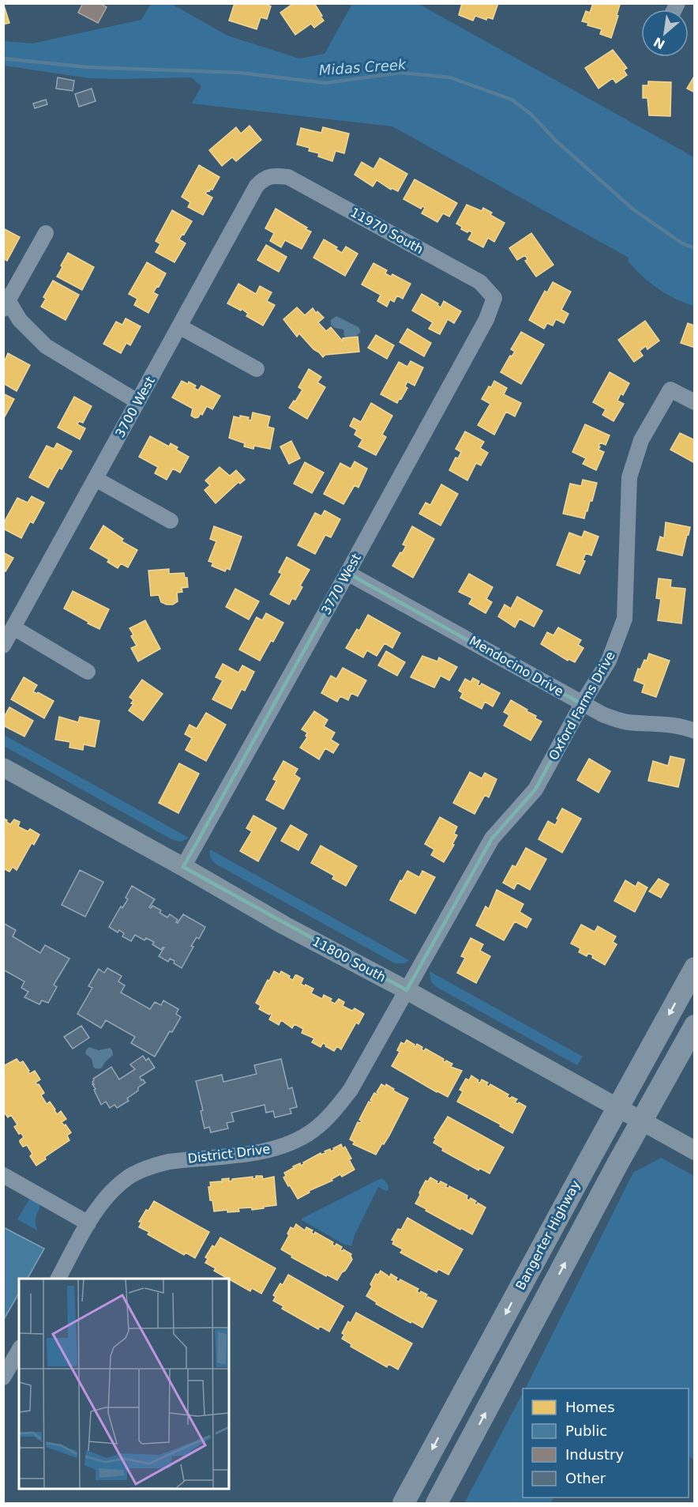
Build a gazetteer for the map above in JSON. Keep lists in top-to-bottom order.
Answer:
{
  "streets": {
    "highway": ["Bangerter Highway"],
    "main road": ["11800 South"],
    "street": [
      "11970 South",
      "3700 West",
      "3770 West",
      "Mendocino Drive",
      "Oxford Farms Drive",
      "District Drive"
    ]
  },
  "crossings": [
    ["11970 South", "3700 West"],
    ["11970 South", "3770 West"],
    ["3770 West", "Mendocino Drive"],
    ["3770 West", "11800 South"],
    ["Mendocino Drive", "Oxford Farms Drive"],
    ["Oxford Farms Drive", "11800 South"],
    ["Oxford Farms Drive", "District Drive"],
    ["11800 South", "District Drive"]
  ],
  "water": ["Midas Creek"],
  "legend": [
    "Homes",
    "Public",
    "Industry",
    "Other"
  ],
  "north": "bottom left"
}
